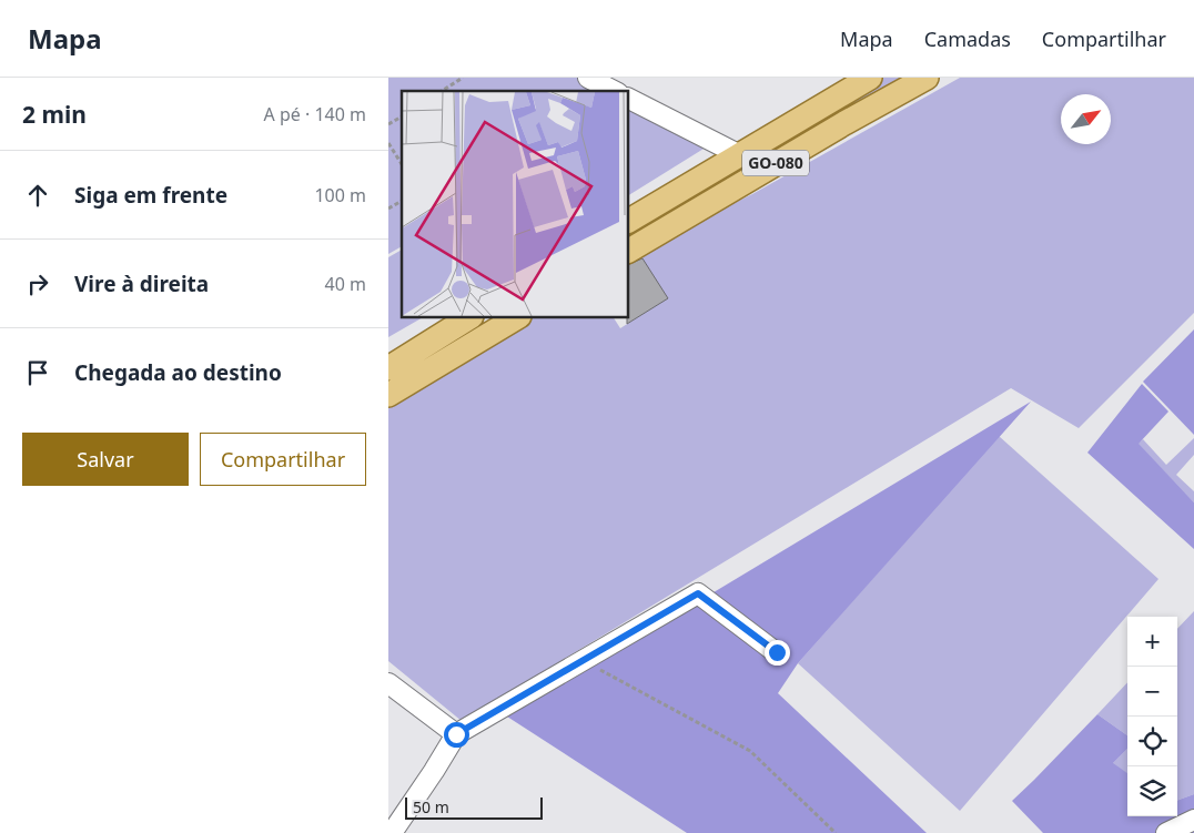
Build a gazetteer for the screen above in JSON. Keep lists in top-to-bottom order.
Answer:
{
  "streets": {
    "main road": ["GO-080"]
  },
  "scale_bar": "50 m",
  "north": "top right",
  "page": {
    "header": "Mapa",
    "nav": ["Mapa", "Camadas", "Compartilhar"],
    "heading": ["2 min", "A pé · 140 m"],
    "list": [
      ["Siga em frente", "100 m"],
      ["Vire à direita", "40 m"],
      "Chegada ao destino"
    ],
    "buttons": ["Salvar", "Compartilhar"],
    "map_buttons": ["+", "−"],
    "scale": "50 m"
  }
}
